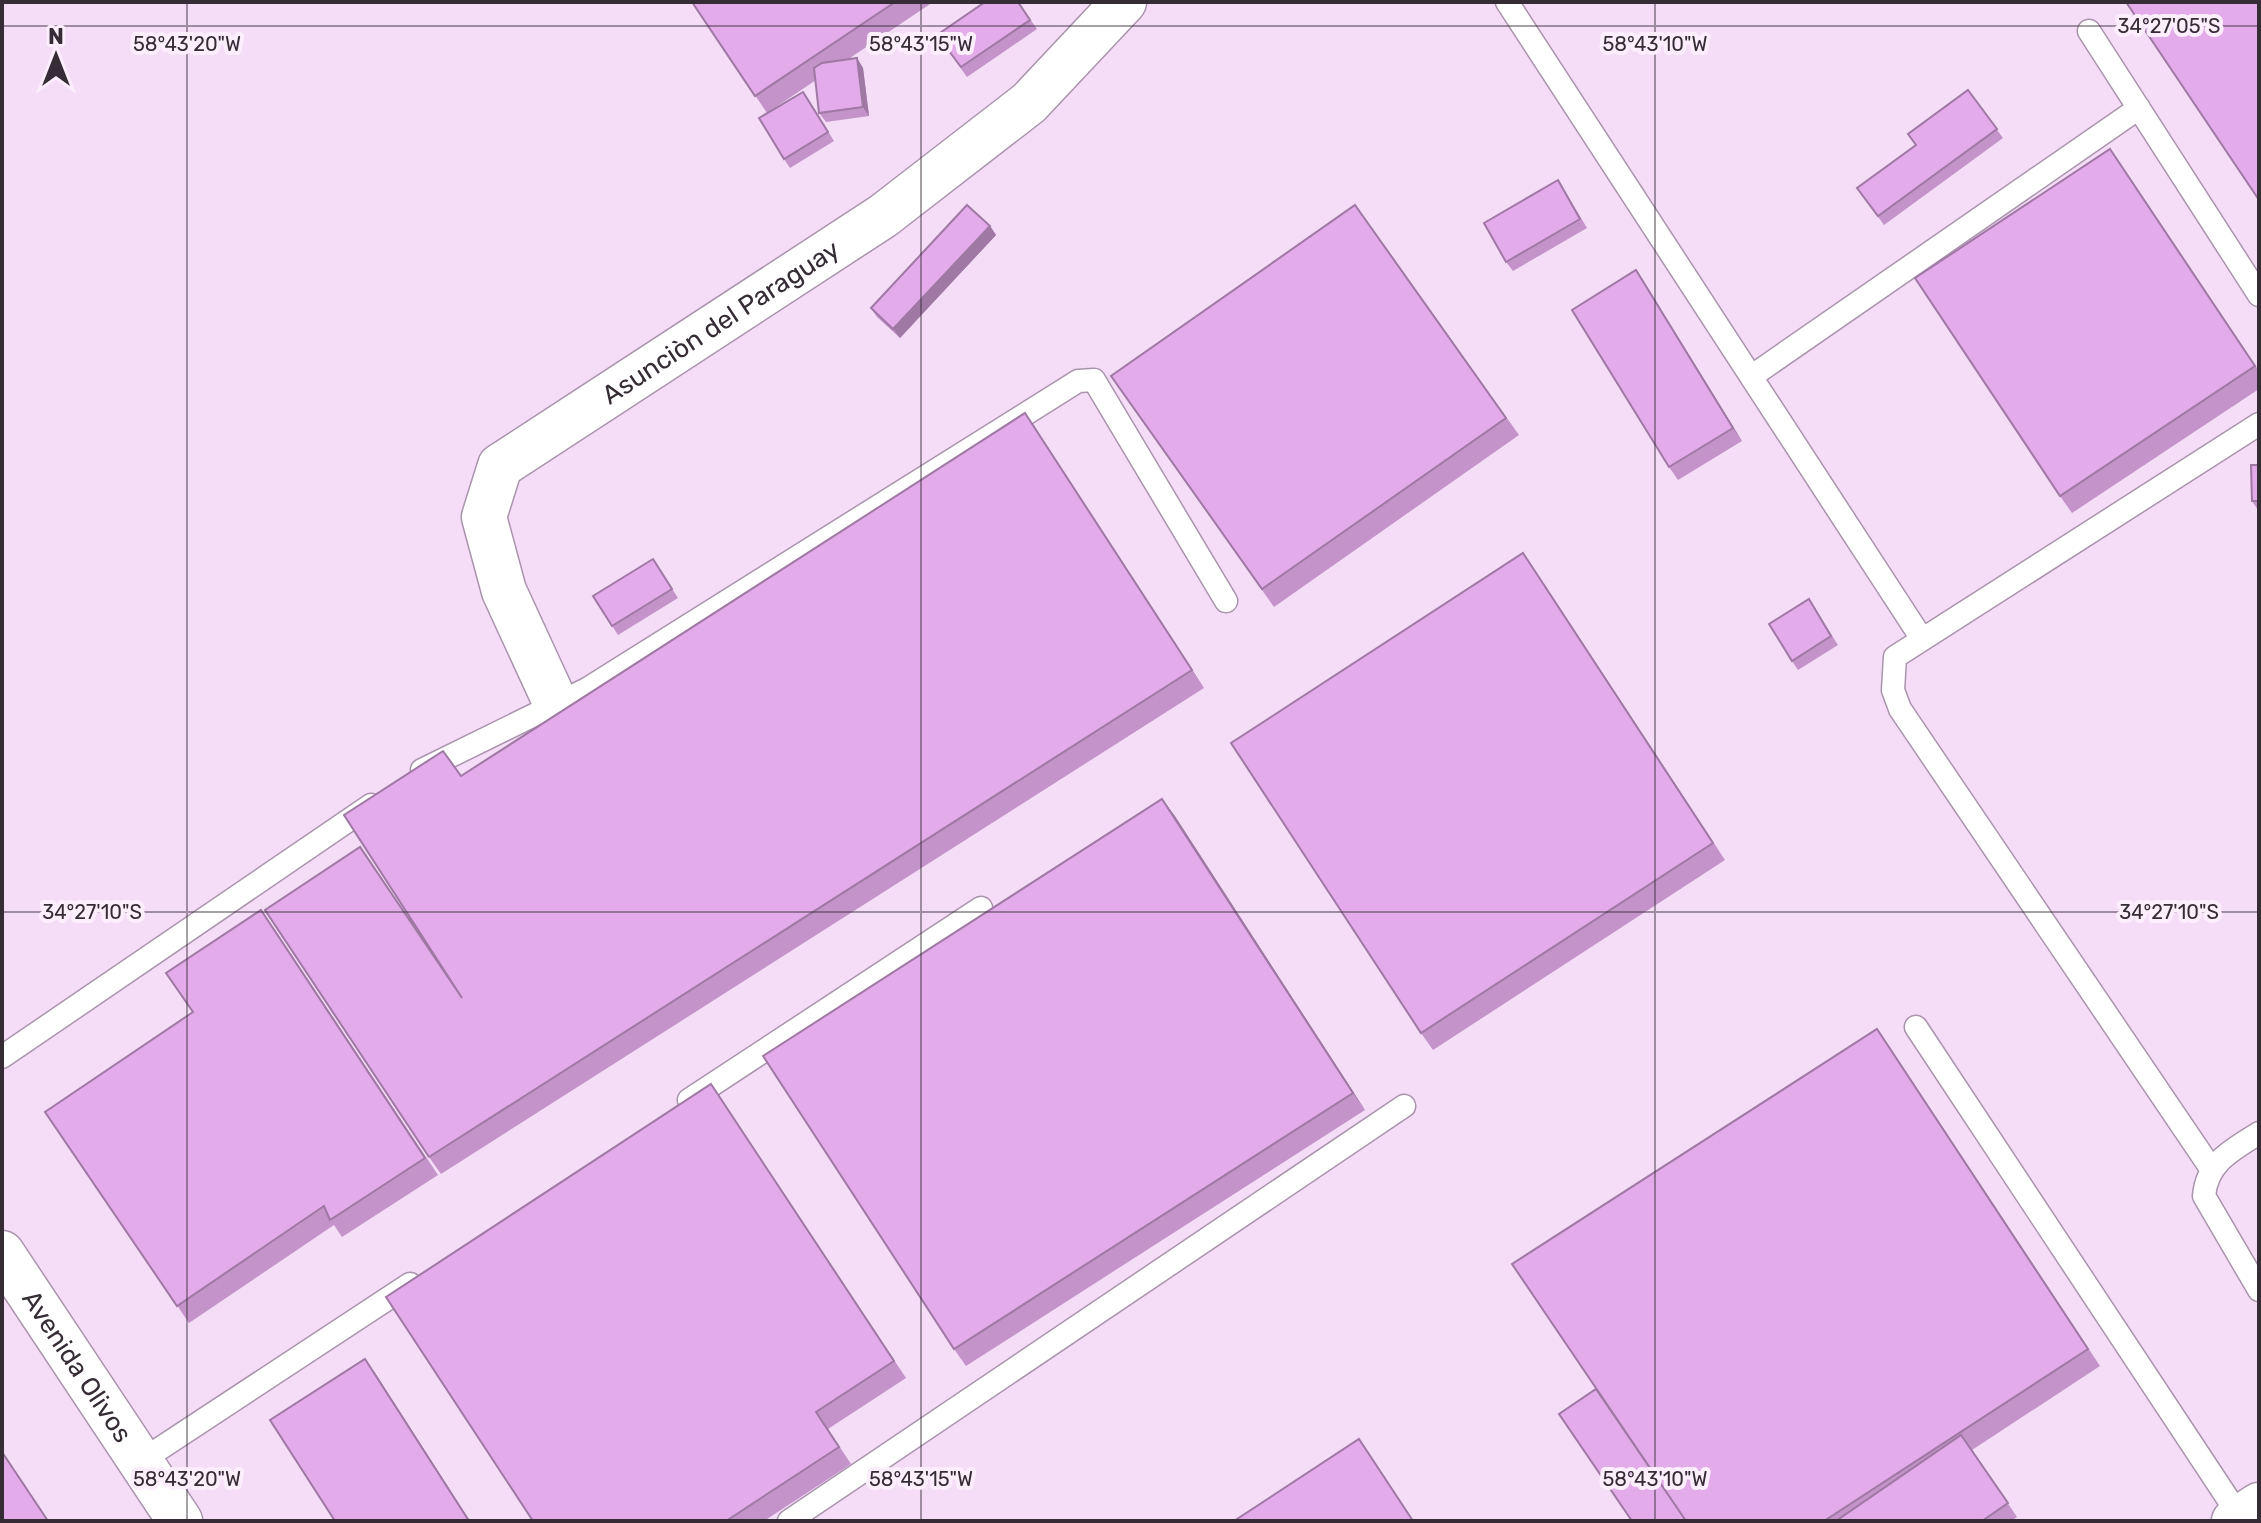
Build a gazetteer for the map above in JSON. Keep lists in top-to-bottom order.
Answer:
{
  "streets": {
    "street": ["Asunciòn del Paraguay", "Avenida Olivos"]
  },
  "north": "top",
  "coordinates": [
    "34°27'05\"S",
    "58°43'20\"W",
    "58°43'15\"W",
    "58°43'10\"W",
    "34°27'10\"S"
  ]
}
